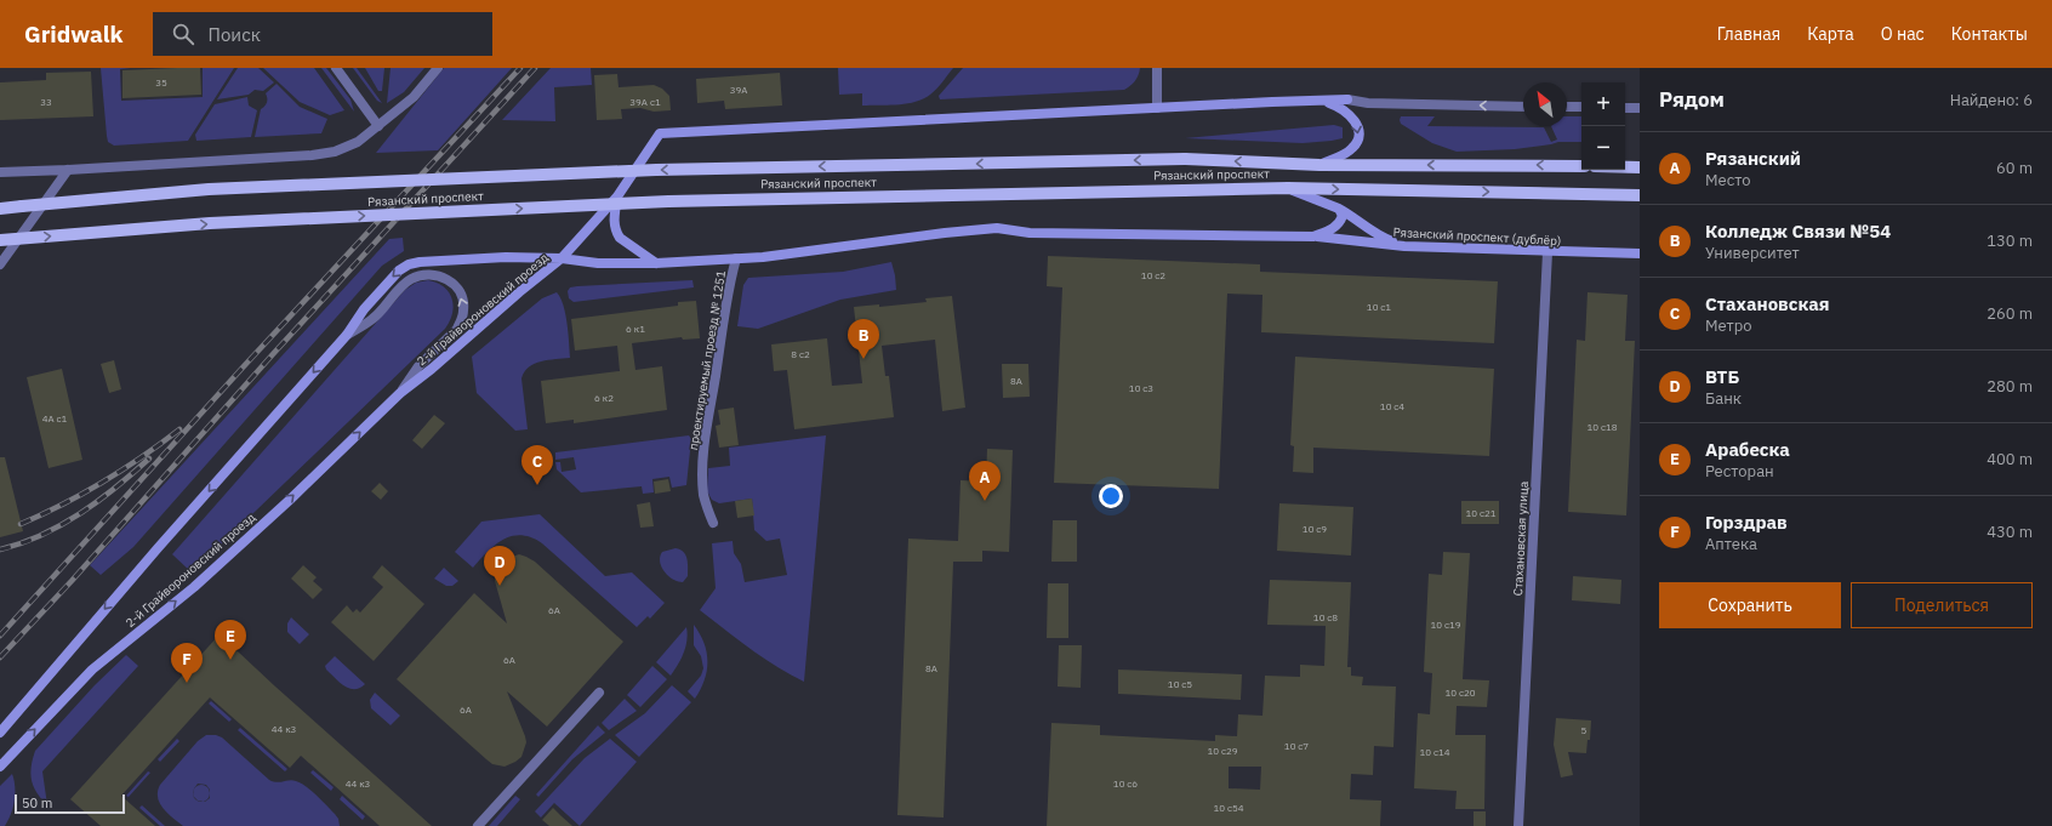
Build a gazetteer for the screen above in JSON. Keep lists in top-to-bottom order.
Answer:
{
  "streets": {
    "main road": ["Рязанский проспект", "Рязанский проспект (дублёр)", "2-й Грайвороновский проезд"],
    "street": ["проектируемый проезд № 1251", "Стахановская улица"]
  },
  "crossings": [
    ["Рязанский проспект (дублёр)", "2-й Грайвороновский проезд"],
    ["Рязанский проспект (дублёр)", "проектируемый проезд № 1251"],
    ["Рязанский проспект (дублёр)", "Стахановская улица"]
  ],
  "house_numbers": [
    "35",
    "39А",
    "33",
    "39А с1",
    "10 с2",
    "10 с1",
    "6 к1",
    "8 с2",
    "8А",
    "10 с3",
    "6 к2",
    "10 с4",
    "4А с1",
    "10 с18",
    "10 с21",
    "10 с9",
    "6А",
    "10 с8",
    "10 с19",
    "6А",
    "8А",
    "10 с5",
    "10 с20",
    "6А",
    "44 к3",
    "5",
    "10 с7",
    "10 с29",
    "10 с14",
    "44 к3",
    "10 с6",
    "10 с54"
  ],
  "scale_bar": "50 m",
  "north": "top left",
  "page": {
    "header": "Gridwalk",
    "search": "Поиск",
    "nav": [
      "Главная",
      "Карта",
      "О нас",
      "Контакты"
    ],
    "heading": ["Рядом", "Найдено: 6"],
    "map_buttons": ["+", "−"],
    "list": [
      {
        "mark": "A",
        "name": "Рязанский",
        "note": "Место",
        "value": "60 m"
      },
      {
        "mark": "B",
        "name": "Колледж Связи №54",
        "note": "Университет",
        "value": "130 m"
      },
      {
        "mark": "C",
        "name": "Стахановская",
        "note": "Метро",
        "value": "260 m"
      },
      {
        "mark": "D",
        "name": "ВТБ",
        "note": "Банк",
        "value": "280 m"
      },
      {
        "mark": "E",
        "name": "Арабеска",
        "note": "Ресторан",
        "value": "400 m"
      },
      {
        "mark": "F",
        "name": "Горздрав",
        "note": "Аптека",
        "value": "430 m"
      }
    ],
    "pins": [
      "B",
      "C",
      "A",
      "D",
      "E",
      "F"
    ],
    "buttons": ["Сохранить", "Поделиться"],
    "scale": "50 m"
  }
}
